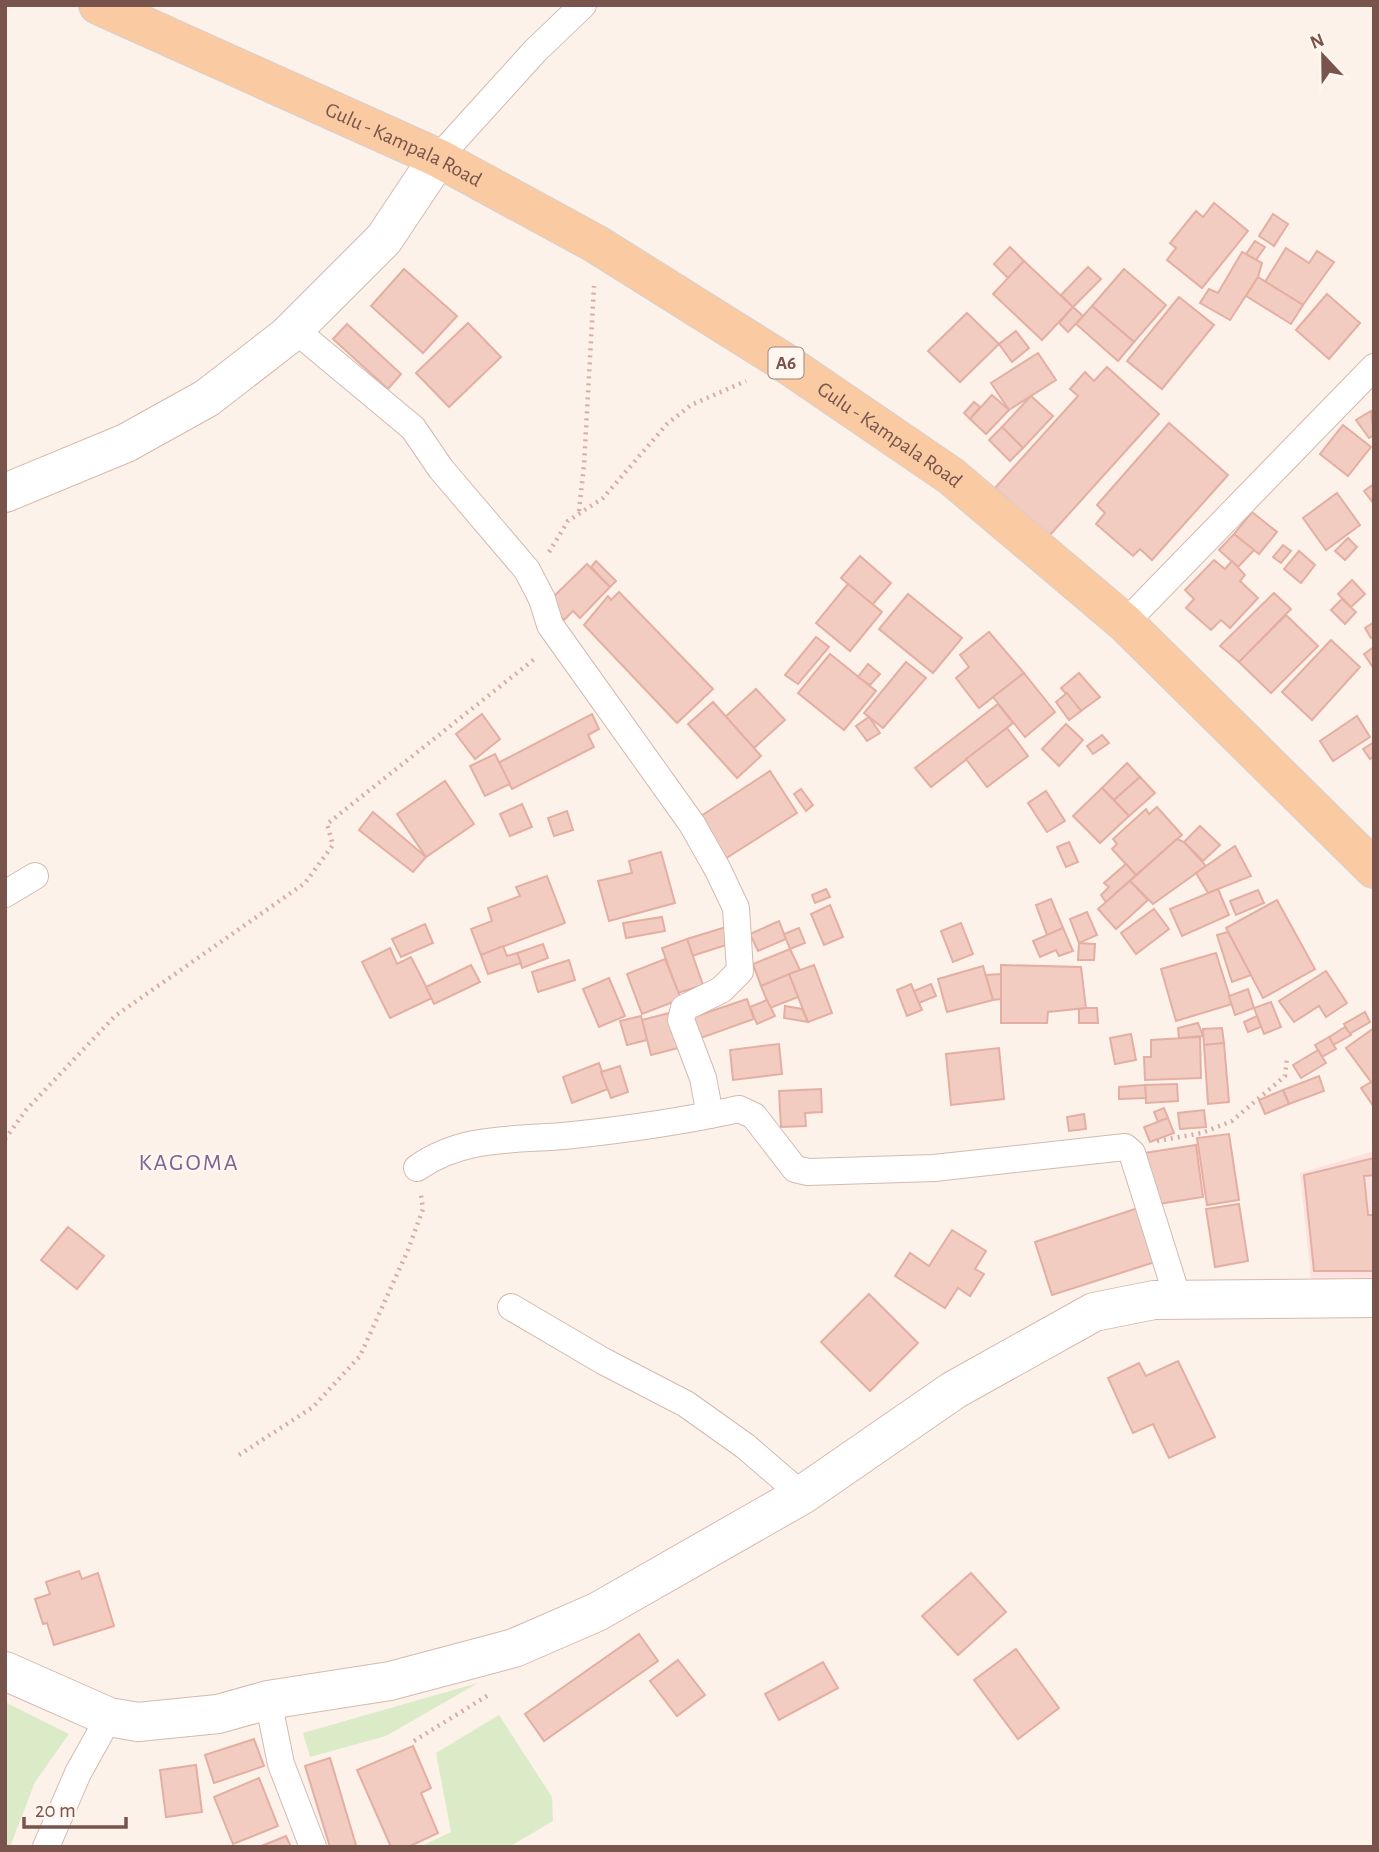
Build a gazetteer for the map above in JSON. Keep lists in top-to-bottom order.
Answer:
{
  "streets": {
    "main road": ["Gulu - Kampala Road", "A6"]
  },
  "districts": ["KAGOMA"],
  "scale_bar": "20 m",
  "north": "top"
}
